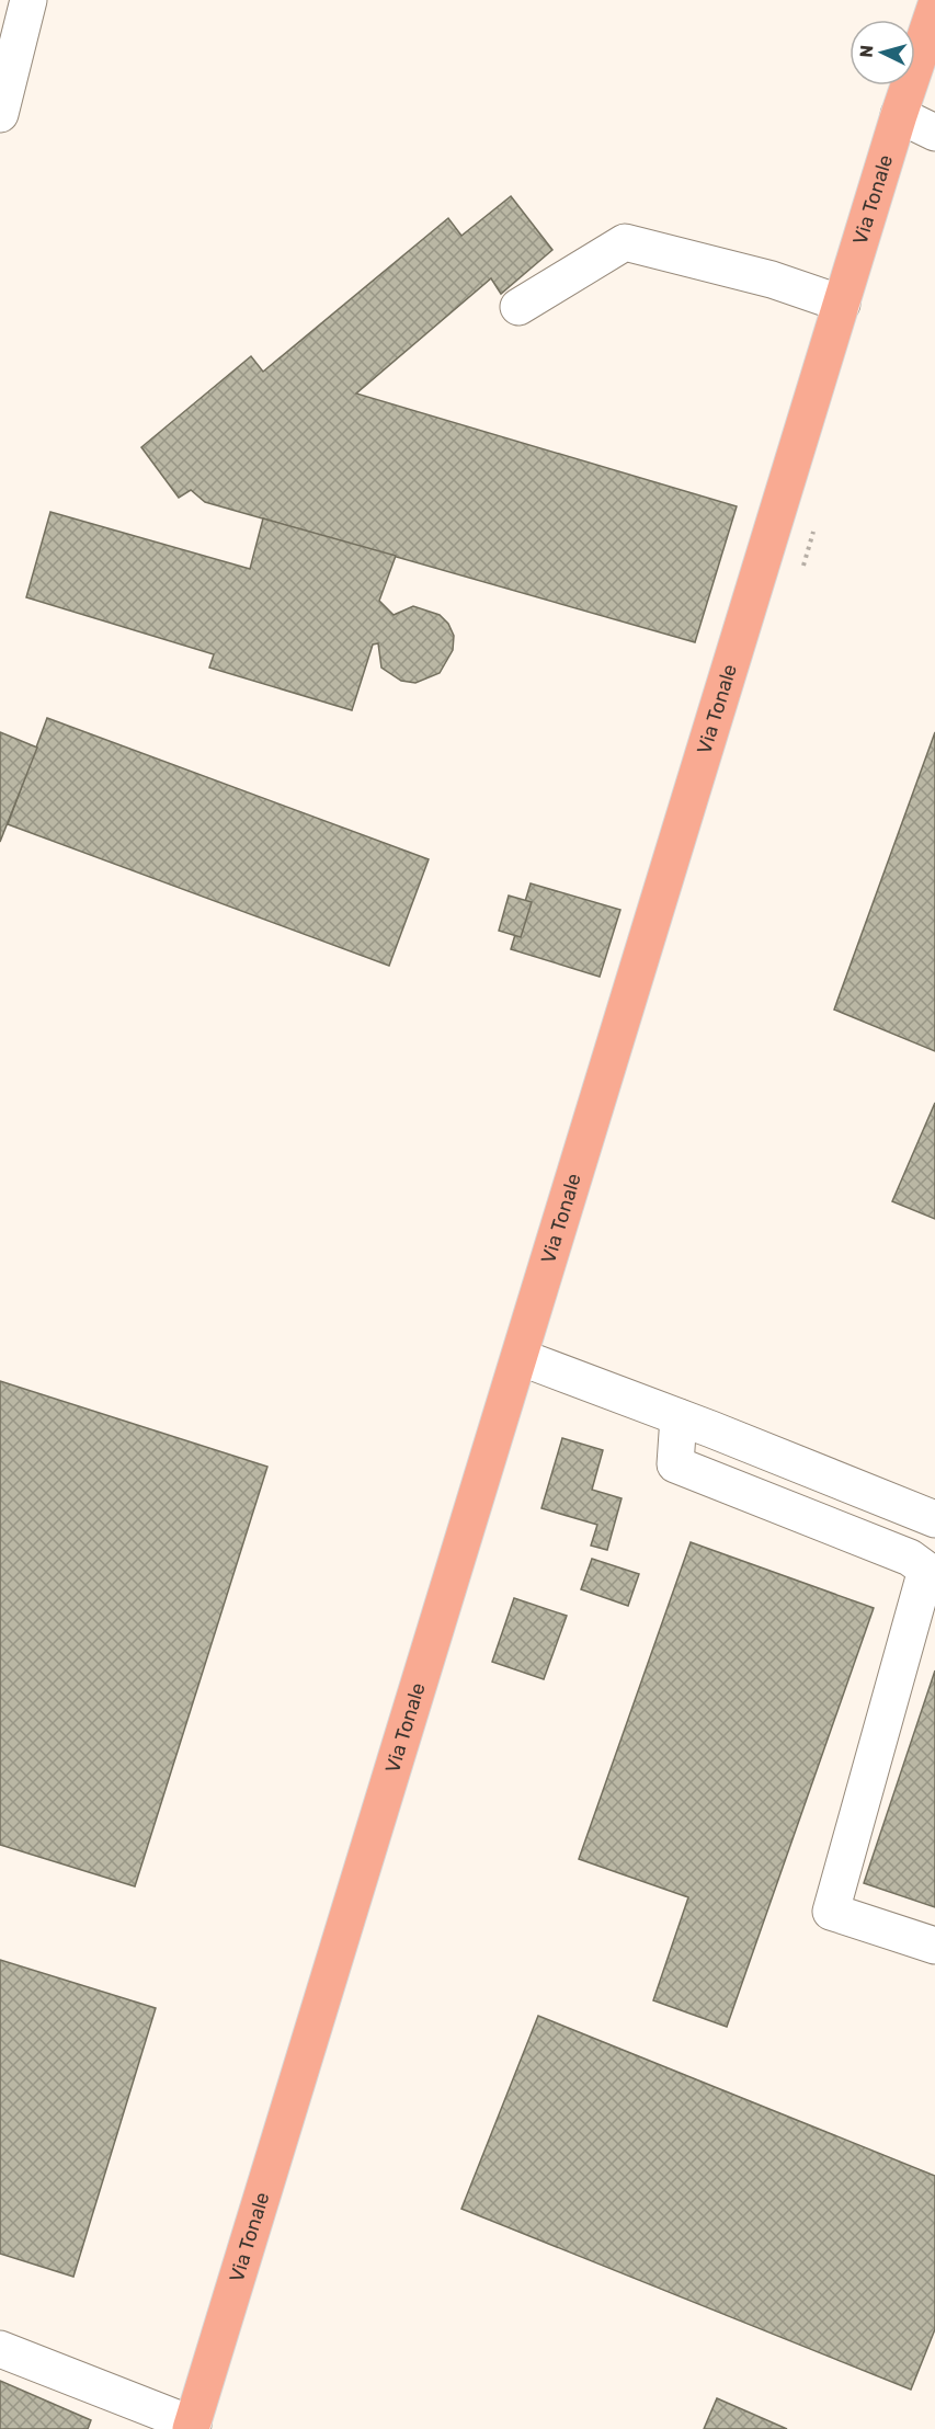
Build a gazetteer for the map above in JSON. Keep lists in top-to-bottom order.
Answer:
{
  "streets": {
    "main road": ["Via Tonale"]
  },
  "north": "left"
}
